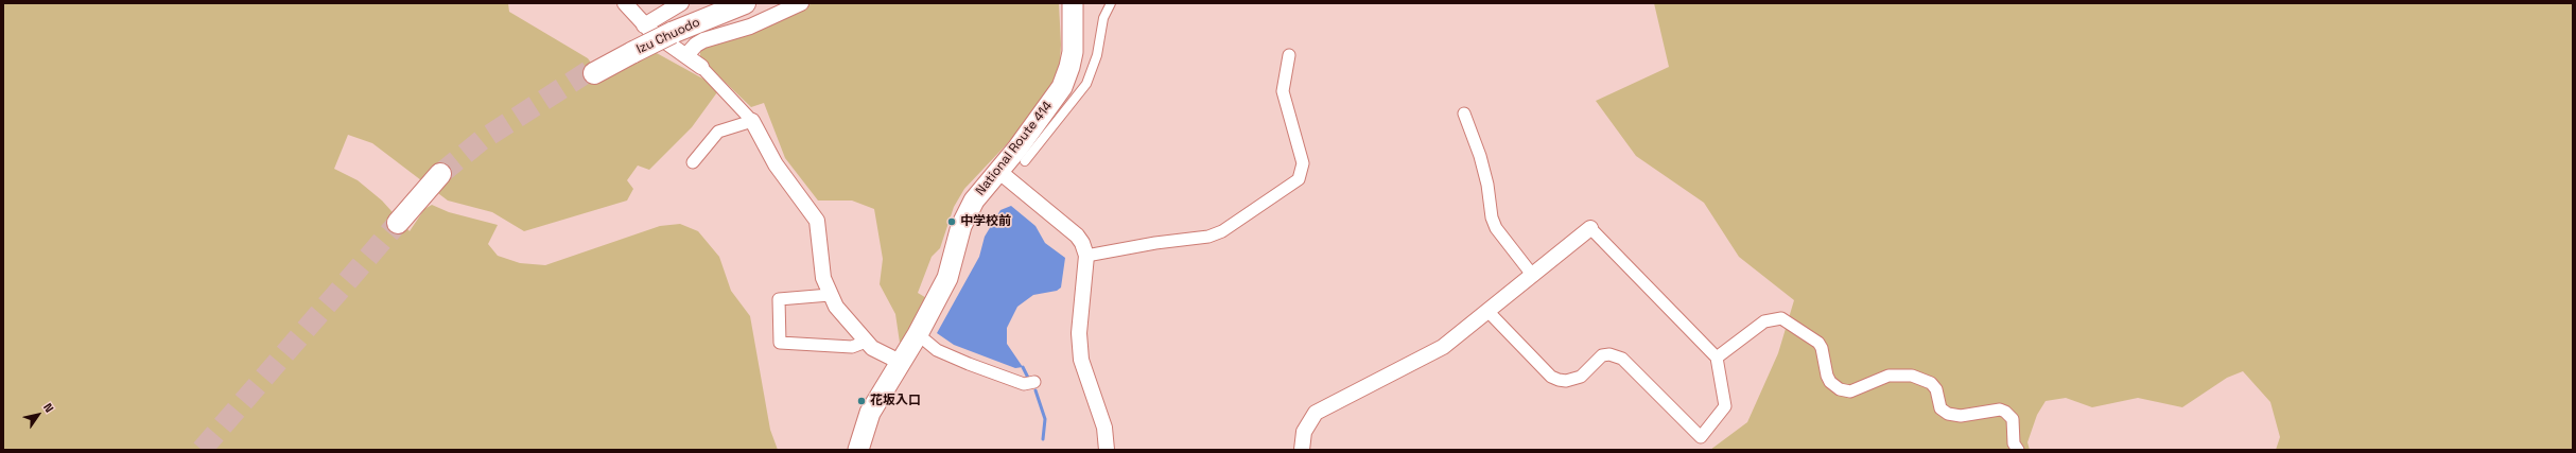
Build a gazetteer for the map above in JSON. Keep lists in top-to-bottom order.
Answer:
{
  "streets": {
    "highway": ["Izu Chuodo", "National Route 414"]
  },
  "places": ["中学校前", "花坂入口"],
  "north": "top right"
}
